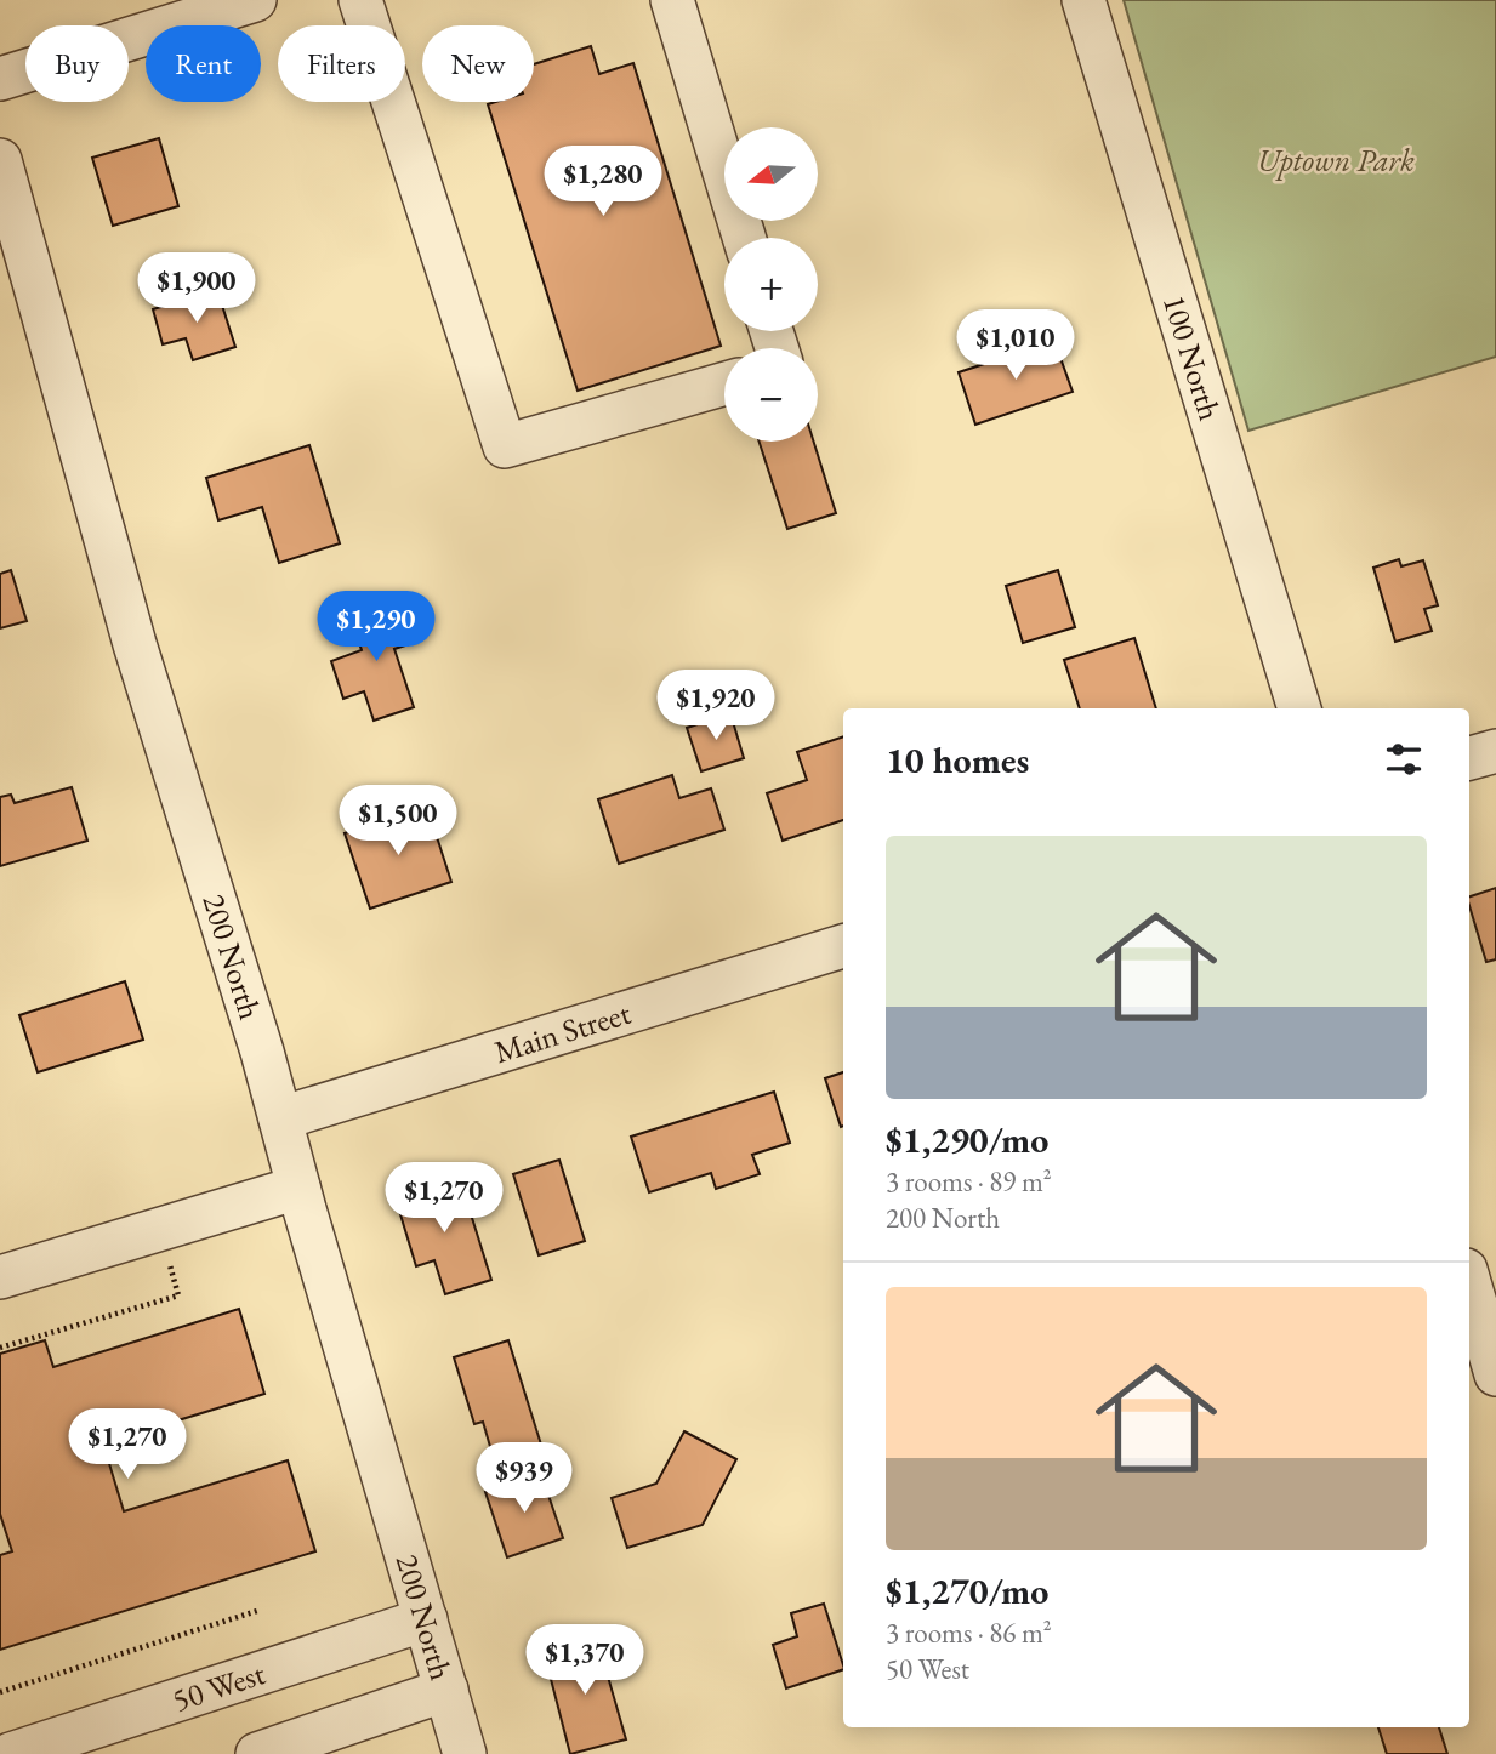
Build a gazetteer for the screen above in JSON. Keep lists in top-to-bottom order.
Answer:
{
  "streets": {
    "street": [
      "100 North",
      "200 North",
      "Main Street",
      "50 West"
    ]
  },
  "crossings": [
    ["200 North", "Main Street"],
    ["200 North", "50 West"]
  ],
  "parks": ["Uptown Park"],
  "north": "left",
  "page": {
    "chip": [
      "Buy",
      "Rent",
      "Filters",
      "New"
    ],
    "map_buttons": ["+", "−"],
    "price": [
      "$1,280",
      "$1,900",
      "$1,010",
      "$1,290",
      "$1,920",
      "$1,500",
      "$1,270",
      "$1,270",
      "$939",
      "$1,370"
    ],
    "heading": "10 homes",
    "list": [
      {
        "name": "$1,290/mo",
        "note": "3 rooms · 89 m² · 200 North"
      },
      {
        "name": "$1,270/mo",
        "note": "3 rooms · 86 m² · 50 West"
      }
    ]
  }
}
